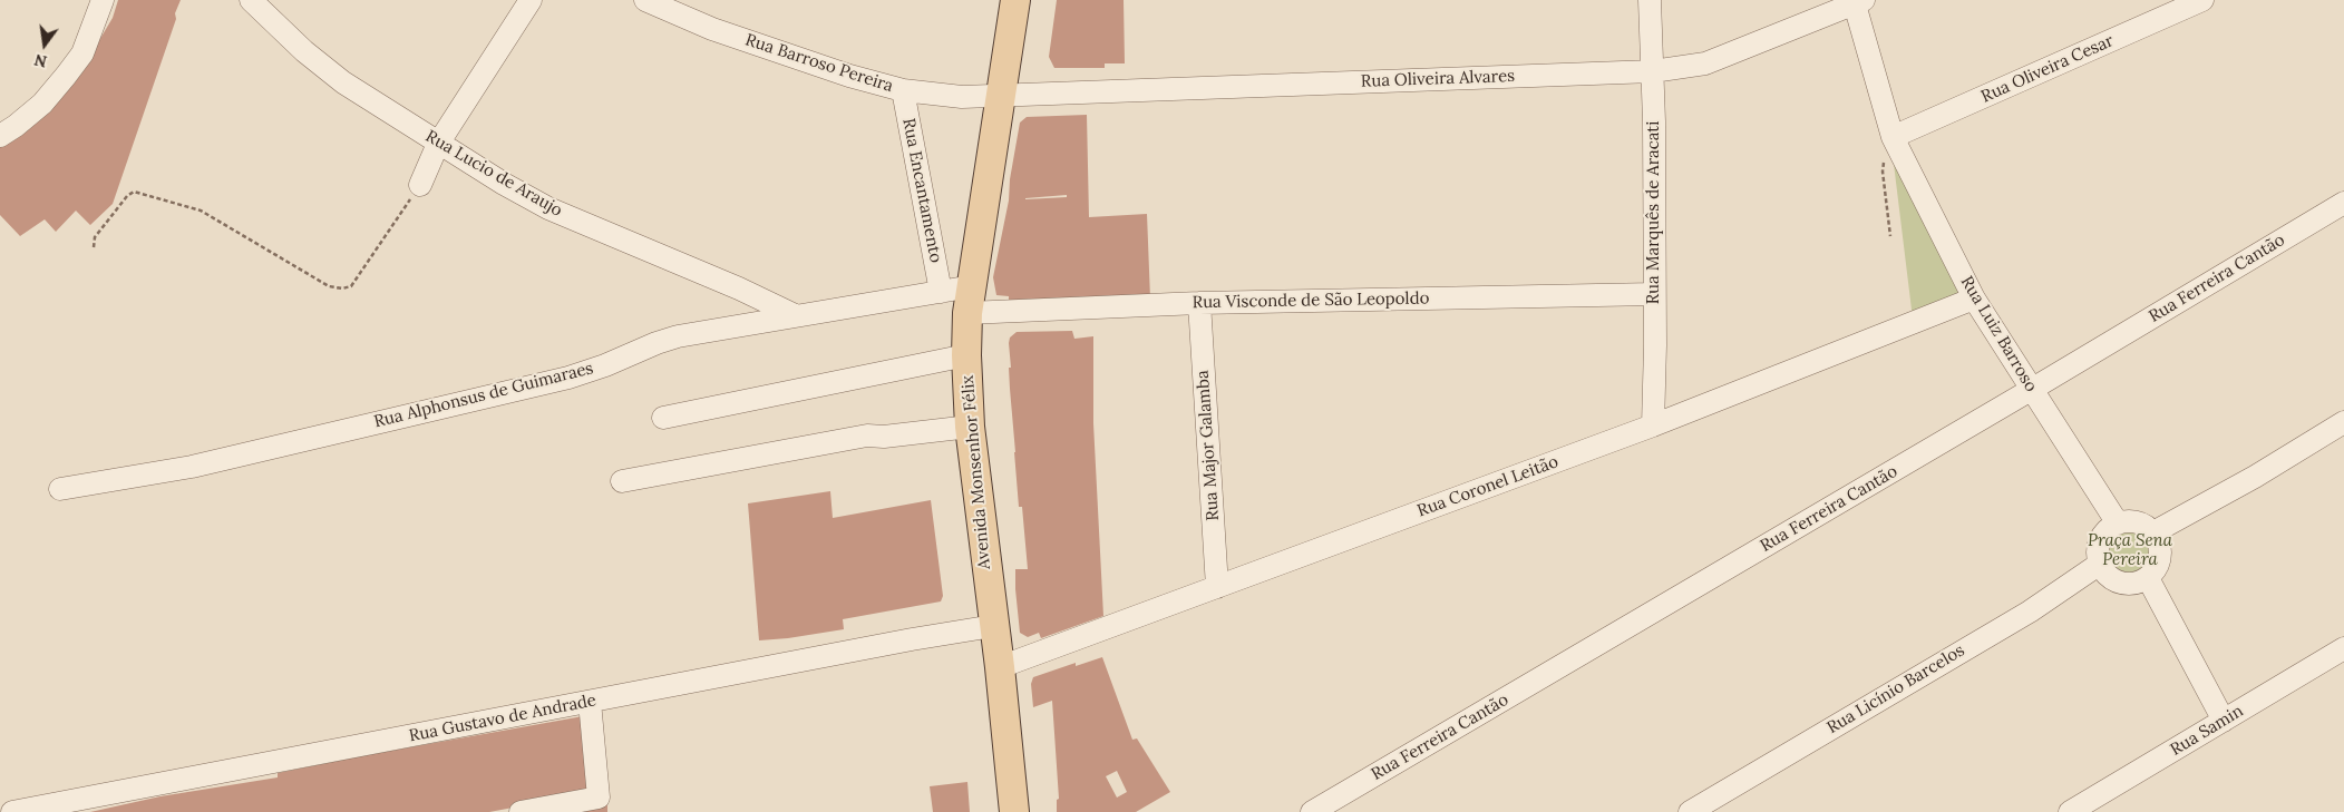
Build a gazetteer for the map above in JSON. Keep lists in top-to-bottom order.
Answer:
{
  "streets": {
    "main road": ["Avenida Monsenhor Félix"],
    "street": [
      "Rua Barroso Pereira",
      "Rua Oliveira Cesar",
      "Rua Oliveira Alvares",
      "Rua Lucio de Araujo",
      "Rua Encantamento",
      "Rua Marquês de Aracati",
      "Rua Ferreira Cantão",
      "Rua Visconde de São Leopoldo",
      "Rua Luiz Barroso",
      "Rua Alphonsus de Guimaraes",
      "Rua Major Galamba",
      "Rua Coronel Leitão",
      "Rua Licínio Barcelos",
      "Rua Gustavo de Andrade",
      "Rua Samin"
    ]
  },
  "crossings": [
    ["Rua Barroso Pereira", "Rua Oliveira Alvares"],
    ["Rua Barroso Pereira", "Rua Encantamento"],
    ["Rua Barroso Pereira", "Avenida Monsenhor Félix"],
    ["Rua Oliveira Cesar", "Rua Luiz Barroso"],
    ["Rua Oliveira Alvares", "Rua Marquês de Aracati"],
    ["Rua Oliveira Alvares", "Rua Luiz Barroso"],
    ["Rua Oliveira Alvares", "Avenida Monsenhor Félix"],
    ["Rua Lucio de Araujo", "Rua Alphonsus de Guimaraes"],
    ["Rua Encantamento", "Rua Alphonsus de Guimaraes"],
    ["Rua Marquês de Aracati", "Rua Visconde de São Leopoldo"],
    ["Rua Marquês de Aracati", "Rua Coronel Leitão"],
    ["Rua Ferreira Cantão", "Rua Luiz Barroso"],
    ["Rua Visconde de São Leopoldo", "Rua Alphonsus de Guimaraes"],
    ["Rua Visconde de São Leopoldo", "Rua Major Galamba"],
    ["Rua Visconde de São Leopoldo", "Avenida Monsenhor Félix"],
    ["Rua Luiz Barroso", "Rua Coronel Leitão"],
    ["Rua Luiz Barroso", "Rua Licínio Barcelos"],
    ["Rua Alphonsus de Guimaraes", "Avenida Monsenhor Félix"],
    ["Rua Major Galamba", "Rua Coronel Leitão"],
    ["Avenida Monsenhor Félix", "Rua Coronel Leitão"],
    ["Avenida Monsenhor Félix", "Rua Gustavo de Andrade"]
  ],
  "parks": ["Praça Sena Pereira"],
  "north": "bottom"
}
